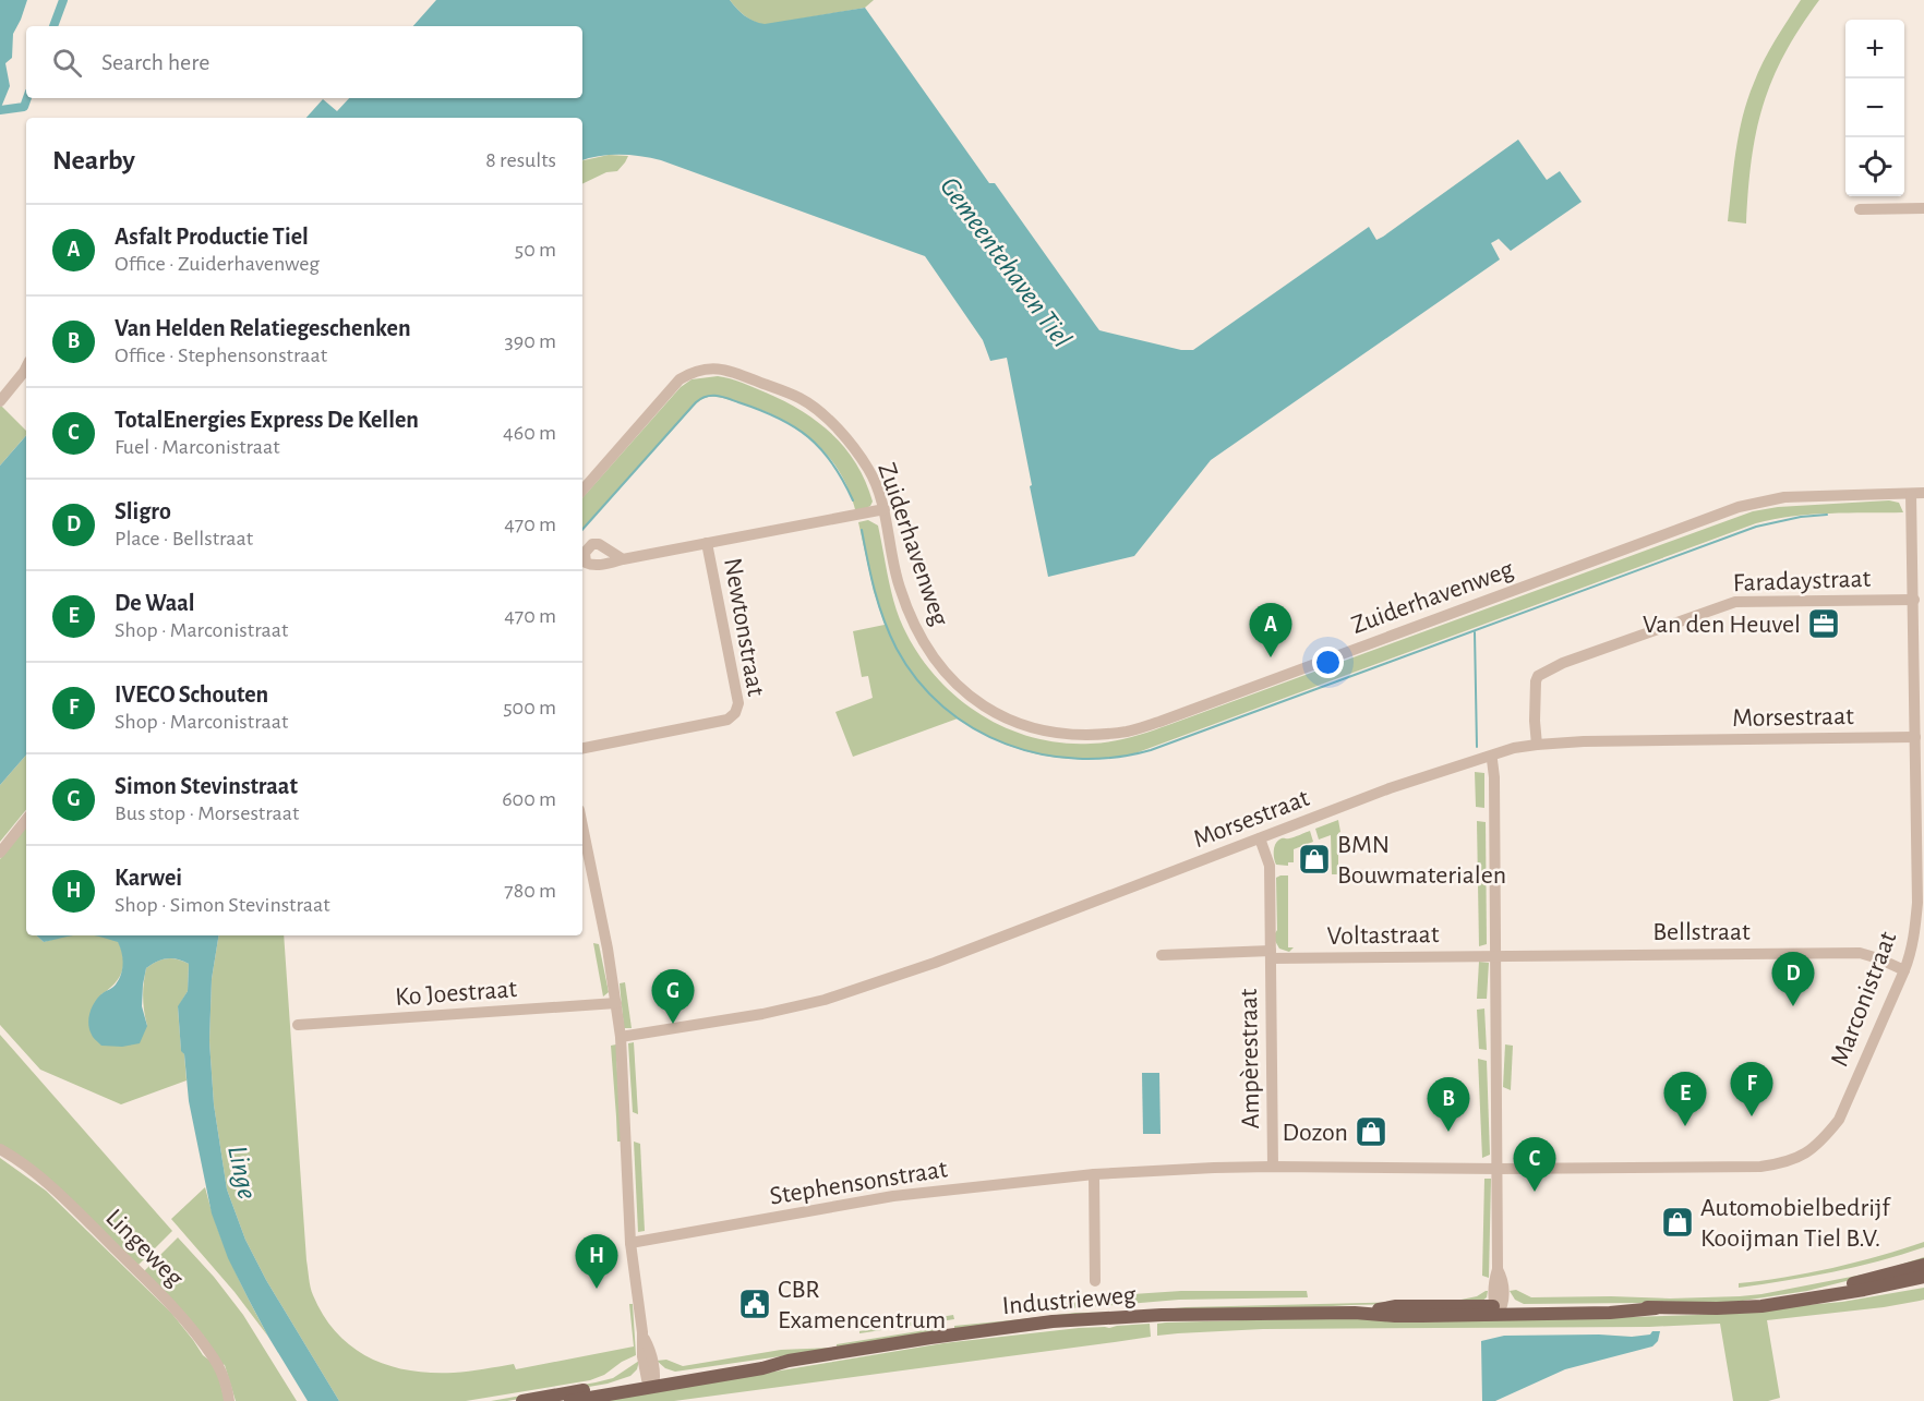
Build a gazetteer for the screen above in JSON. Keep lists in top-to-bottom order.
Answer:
{
  "streets": {
    "main road": ["Industrieweg"],
    "street": [
      "Zuiderhavenweg",
      "Faradaystraat",
      "Newtonstraat",
      "Morsestraat",
      "Bellstraat",
      "Voltastraat",
      "Ko Joestraat",
      "Marconistraat",
      "Ampèrestraat",
      "Stephensonstraat",
      "Lingeweg"
    ]
  },
  "crossings": [
    ["Zuiderhavenweg", "Newtonstraat"],
    ["Zuiderhavenweg", "Marconistraat"],
    ["Faradaystraat", "Morsestraat"],
    ["Faradaystraat", "Marconistraat"],
    ["Morsestraat", "Marconistraat"],
    ["Morsestraat", "Ampèrestraat"],
    ["Bellstraat", "Voltastraat"],
    ["Bellstraat", "Marconistraat"],
    ["Voltastraat", "Ampèrestraat"],
    ["Marconistraat", "Stephensonstraat"],
    ["Ampèrestraat", "Stephensonstraat"]
  ],
  "water": ["Gemeentehaven Tiel", "Linge"],
  "places": {
    "office": ["Van den Heuvel"],
    "shop": ["BMN Bouwmaterialen", "Dozon", "Automobielbedrijf Kooijman Tiel B.V."],
    "public building": ["CBR Examencentrum"]
  },
  "page": {
    "map_buttons": ["+", "−"],
    "search": "Search here",
    "heading": ["Nearby", "8 results"],
    "list": [
      {
        "mark": "A",
        "name": "Asfalt Productie Tiel",
        "note": "Office · Zuiderhavenweg",
        "value": "50 m"
      },
      {
        "mark": "B",
        "name": "Van Helden Relatiegeschenken",
        "note": "Office · Stephensonstraat",
        "value": "390 m"
      },
      {
        "mark": "C",
        "name": "TotalEnergies Express De Kellen",
        "note": "Fuel · Marconistraat",
        "value": "460 m"
      },
      {
        "mark": "D",
        "name": "Sligro",
        "note": "Place · Bellstraat",
        "value": "470 m"
      },
      {
        "mark": "E",
        "name": "De Waal",
        "note": "Shop · Marconistraat",
        "value": "470 m"
      },
      {
        "mark": "F",
        "name": "IVECO Schouten",
        "note": "Shop · Marconistraat",
        "value": "500 m"
      },
      {
        "mark": "G",
        "name": "Simon Stevinstraat",
        "note": "Bus stop · Morsestraat",
        "value": "600 m"
      },
      {
        "mark": "H",
        "name": "Karwei",
        "note": "Shop · Simon Stevinstraat",
        "value": "780 m"
      }
    ],
    "pins": [
      "A",
      "D",
      "G",
      "F",
      "E",
      "B",
      "C",
      "H"
    ]
  }
}
